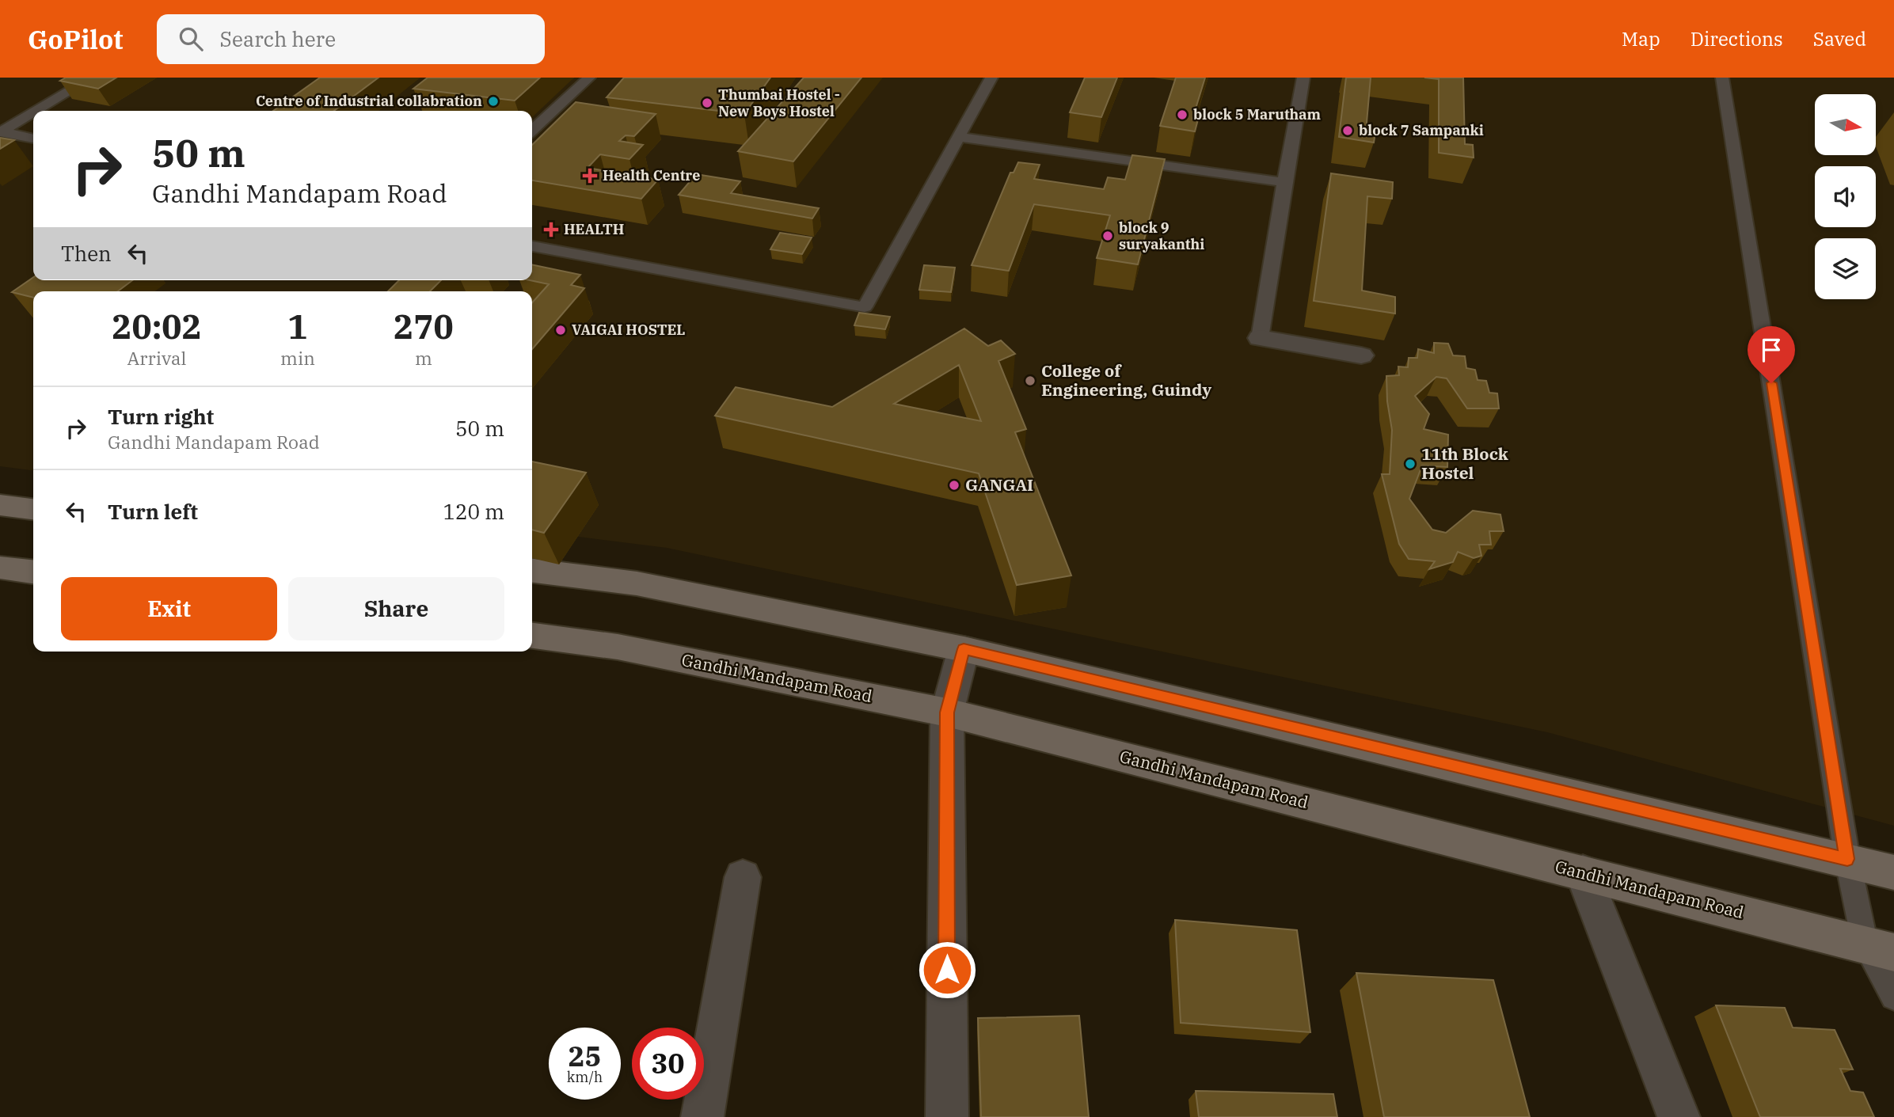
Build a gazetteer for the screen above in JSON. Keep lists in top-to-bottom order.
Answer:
{
  "streets": {
    "main road": ["Gandhi Mandapam Road"]
  },
  "places": {
    "other": [
      "Centre of Industrial collabration",
      "Thumbai Hostel - New Boys Hostel",
      "block 5 Marutham",
      "block 7 Sampanki",
      "block 9 suryakanthi",
      "VAIGAI HOSTEL",
      "College of Engineering, Guindy",
      "11th Block Hostel",
      "GANGAI"
    ],
    "health": ["Health Centre", "HEALTH"]
  },
  "north": "right",
  "page": {
    "header": "GoPilot",
    "search": "Search here",
    "nav": ["Map", "Directions", "Saved"],
    "turn": ["50 m", "Gandhi Mandapam Road"],
    "then": "Then",
    "eta": [
      "20:02",
      "Arrival",
      "1",
      "min",
      "270",
      "m"
    ],
    "list": [
      {
        "name": "Turn right",
        "note": "Gandhi Mandapam Road",
        "value": "50 m"
      },
      {
        "name": "Turn left",
        "value": "120 m"
      }
    ],
    "buttons": ["Exit", "Share"],
    "speed": "25 km/h",
    "limit": "30"
  }
}
